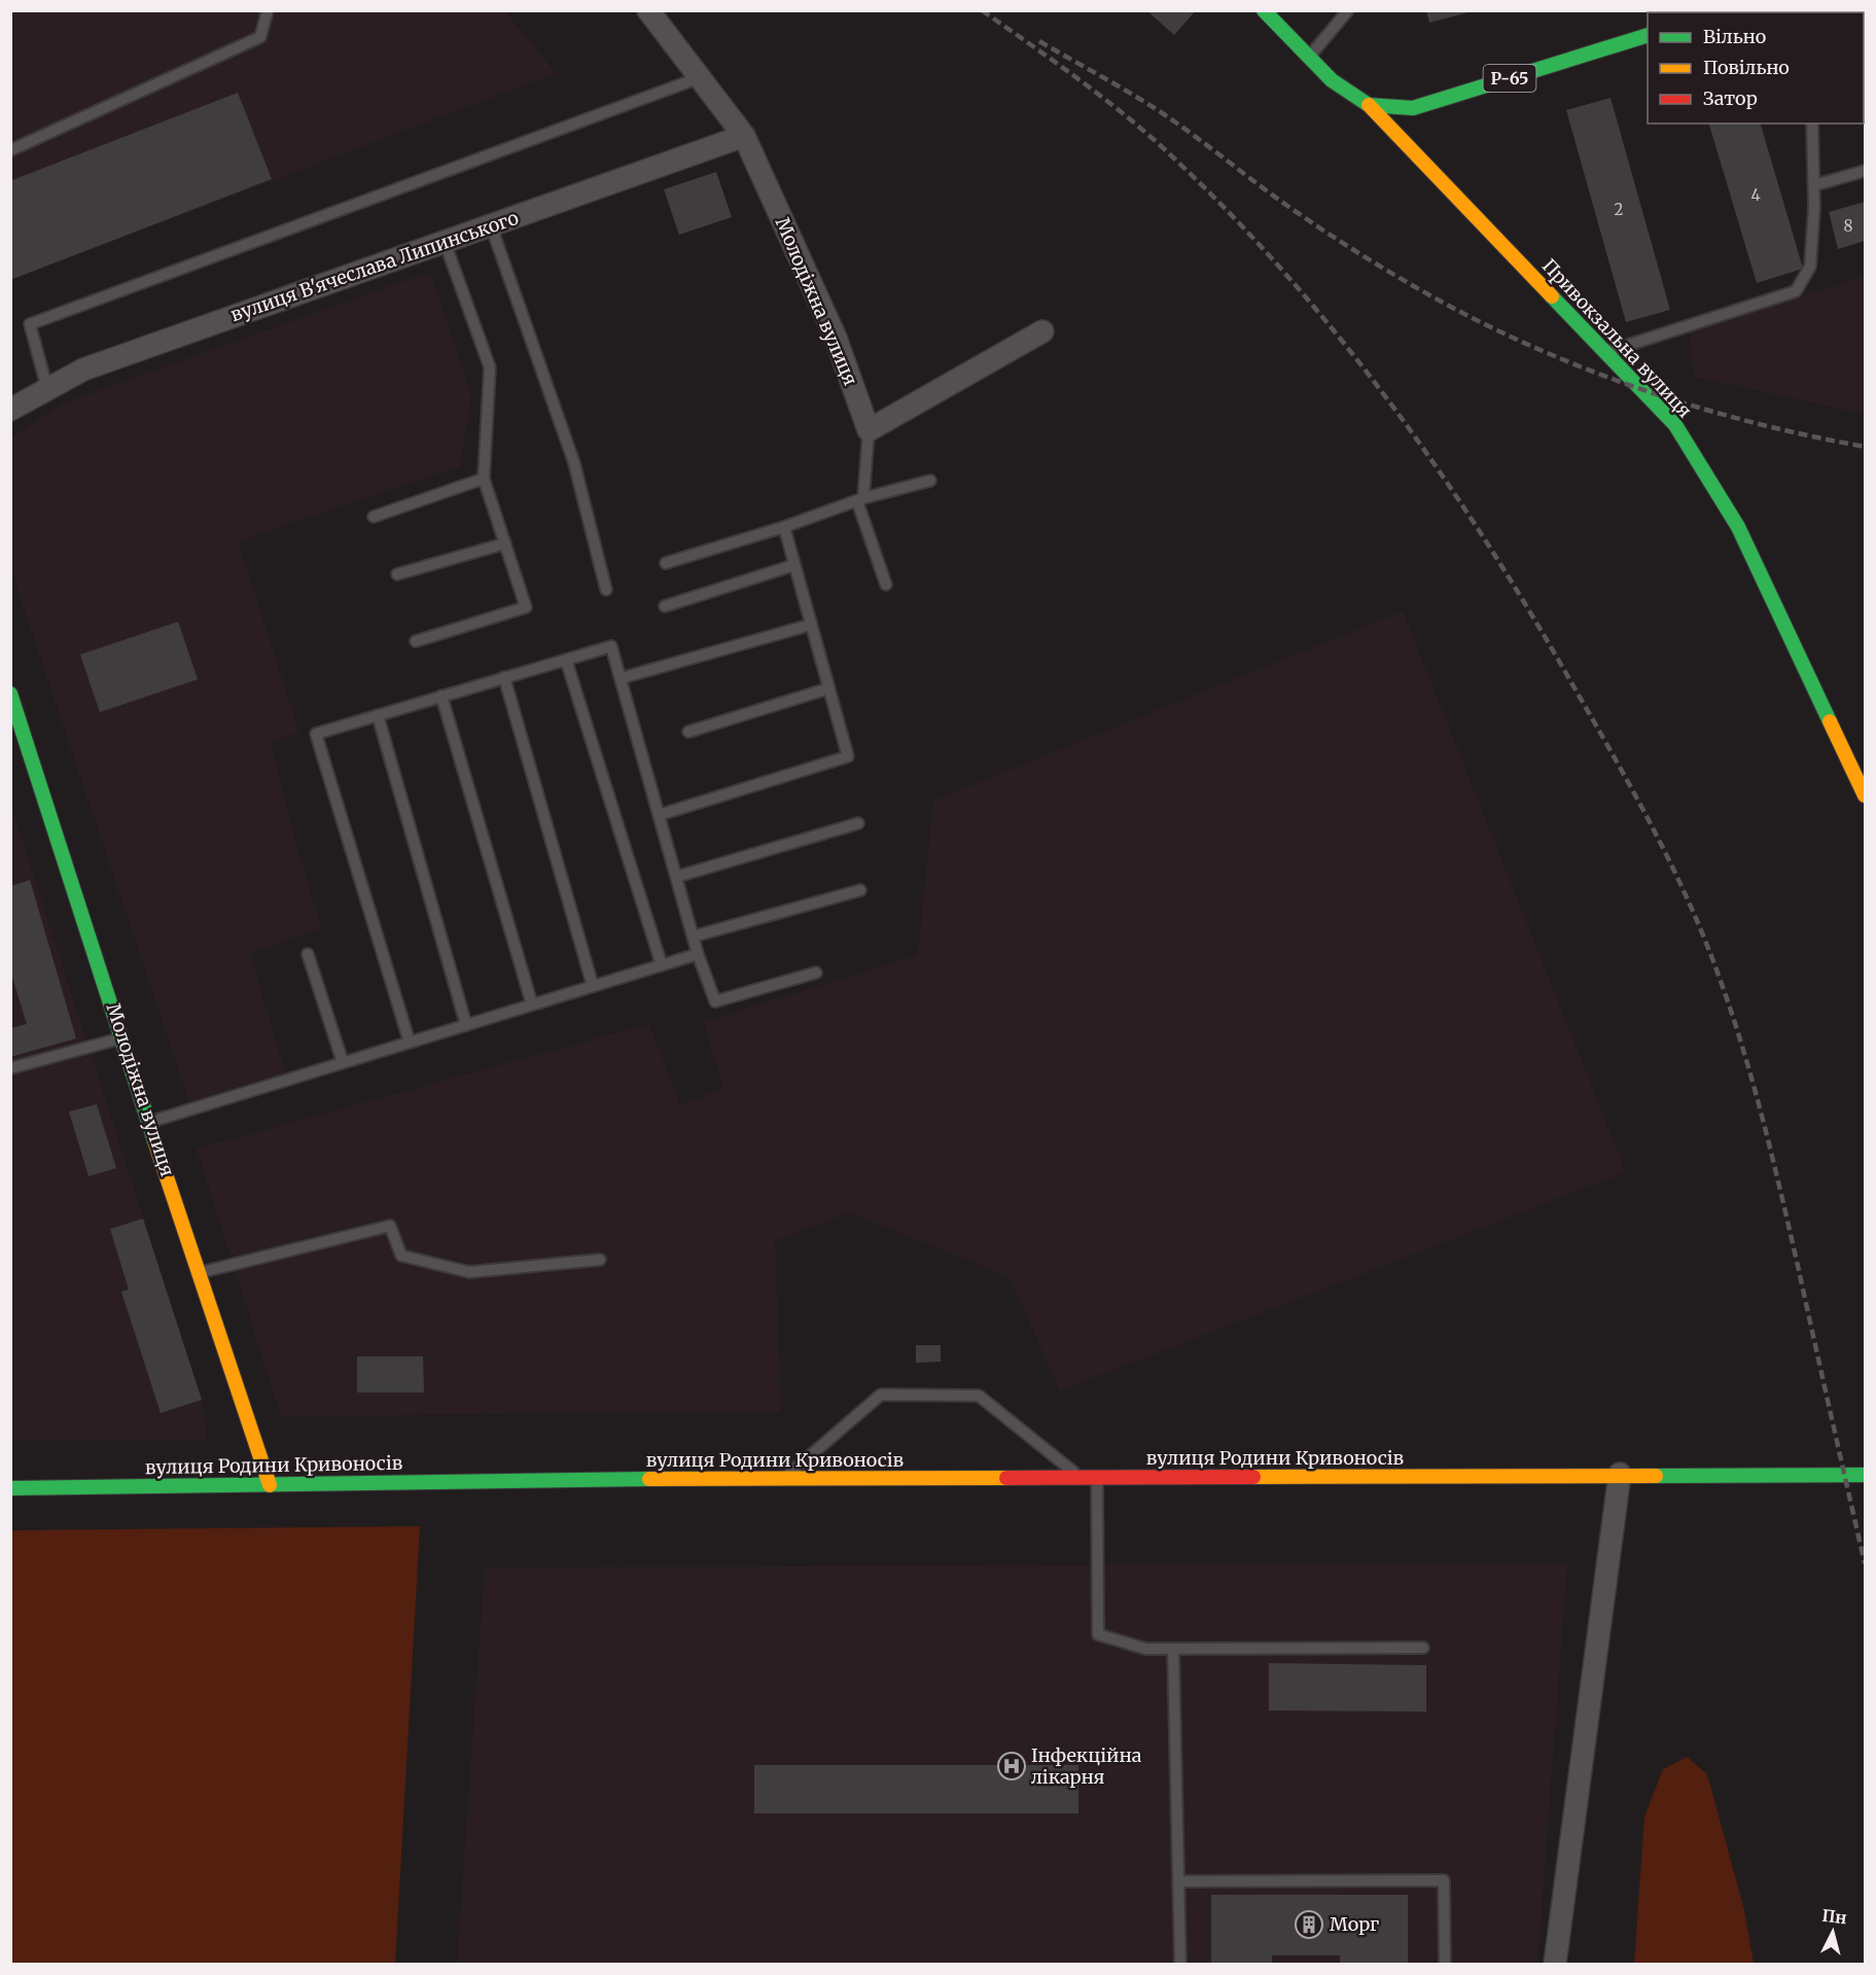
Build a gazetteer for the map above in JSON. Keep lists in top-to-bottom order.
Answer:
{
  "streets": {
    "main road": [
      "Р-65",
      "Молодіжна вулиця",
      "Привокзальна вулиця",
      "вулиця Родини Кривоносів"
    ],
    "street": ["вулиця В'ячеслава Липинського"]
  },
  "crossings": [
    ["Р-65", "Привокзальна вулиця"],
    ["вулиця В'ячеслава Липинського", "Молодіжна вулиця"],
    ["Молодіжна вулиця", "вулиця Родини Кривоносів"]
  ],
  "places": {
    "hospital": ["Інфекційна лікарня"],
    "building": ["Морг"]
  },
  "house_numbers": ["4", "2", "8"],
  "legend": ["Вільно", "Повільно", "Затор"],
  "north": "top"
}
